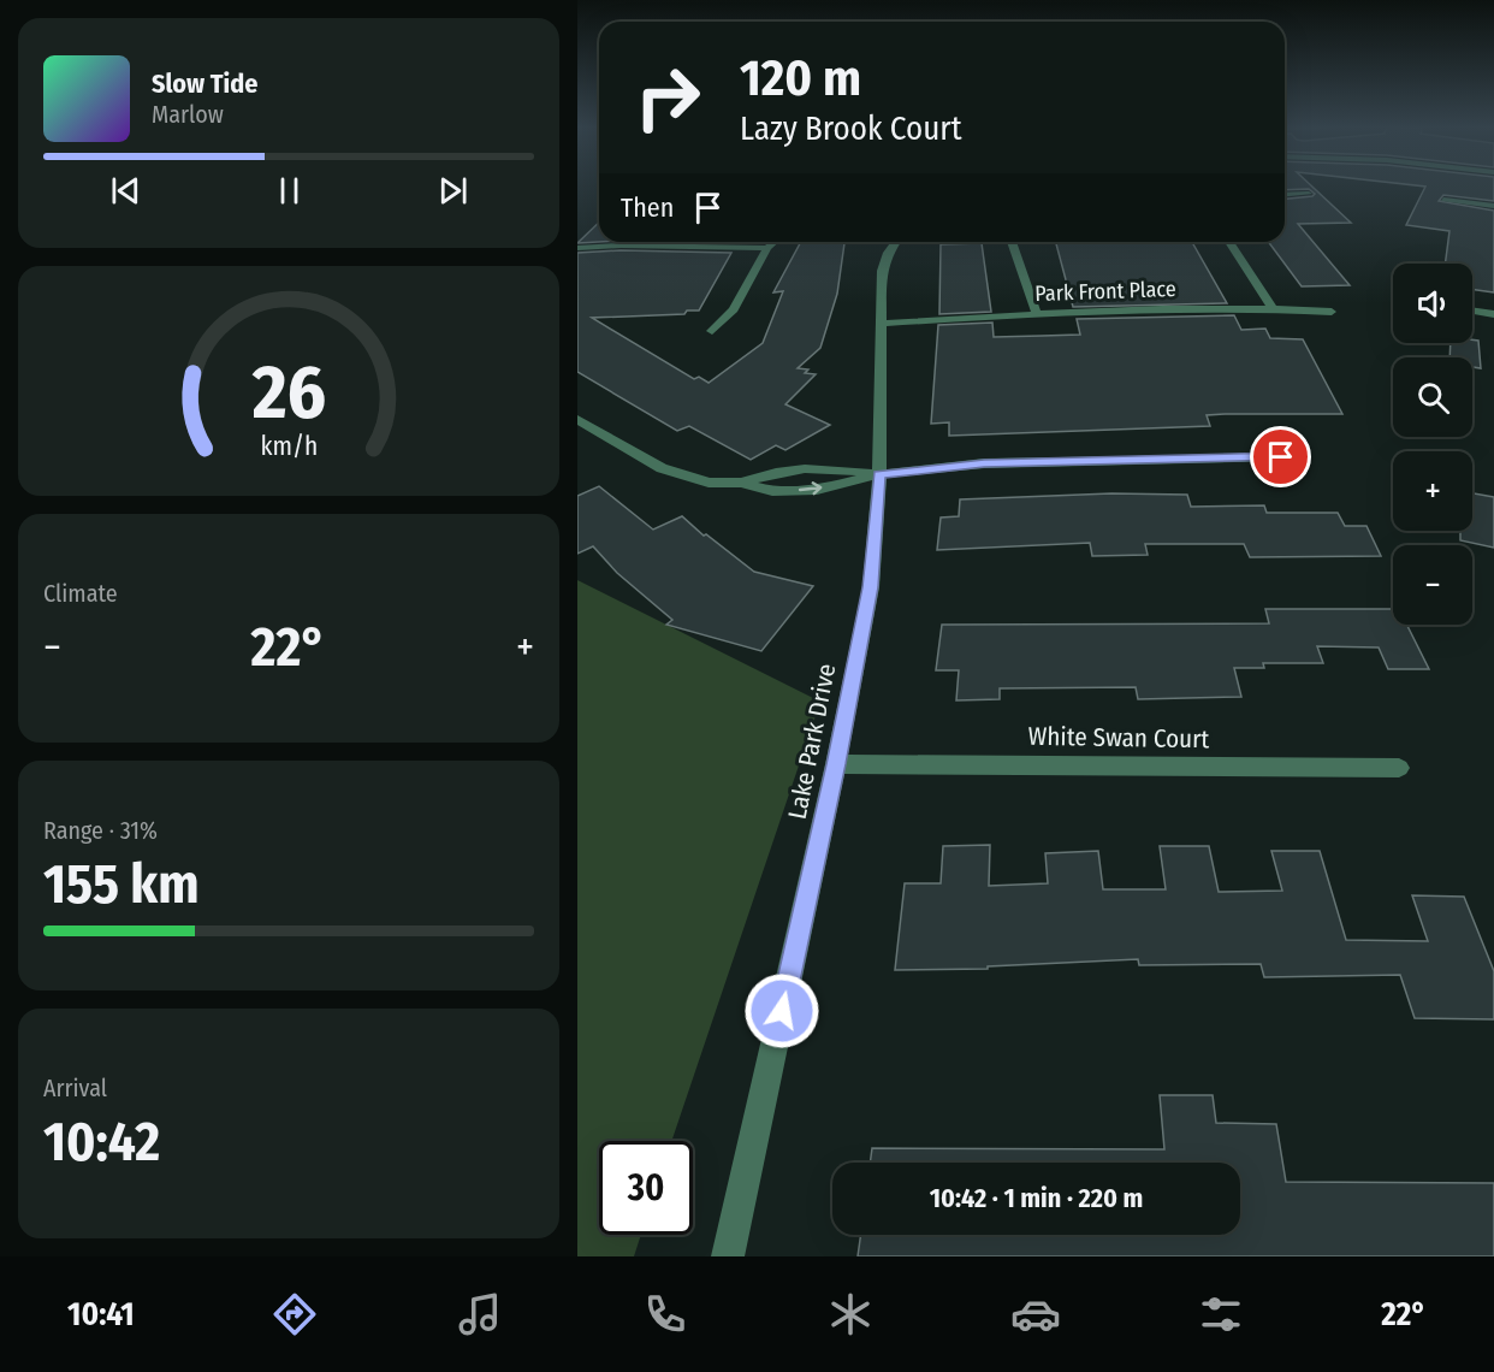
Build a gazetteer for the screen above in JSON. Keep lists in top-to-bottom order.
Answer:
{
  "streets": {
    "street": ["Park Front Place", "White Swan Court", "Lake Park Drive"]
  },
  "crossings": [
    ["Park Front Place", "Lake Park Drive"],
    ["White Swan Court", "Lake Park Drive"]
  ],
  "page": {
    "turn": ["120 m", "Lazy Brook Court"],
    "song": ["Slow Tide", "Marlow"],
    "then": "Then",
    "map_buttons": ["+", "−"],
    "tile": [
      "Climate",
      ["Range · 31%", "155 km"],
      ["Arrival", "10:42"]
    ],
    "heat": ["−", "22°", "+"],
    "limit": "30",
    "trip": "10:42 · 1 min · 220 m",
    "tabs": ["10:41", "22°"],
    "gauge": ["26", "km/h"]
  }
}
